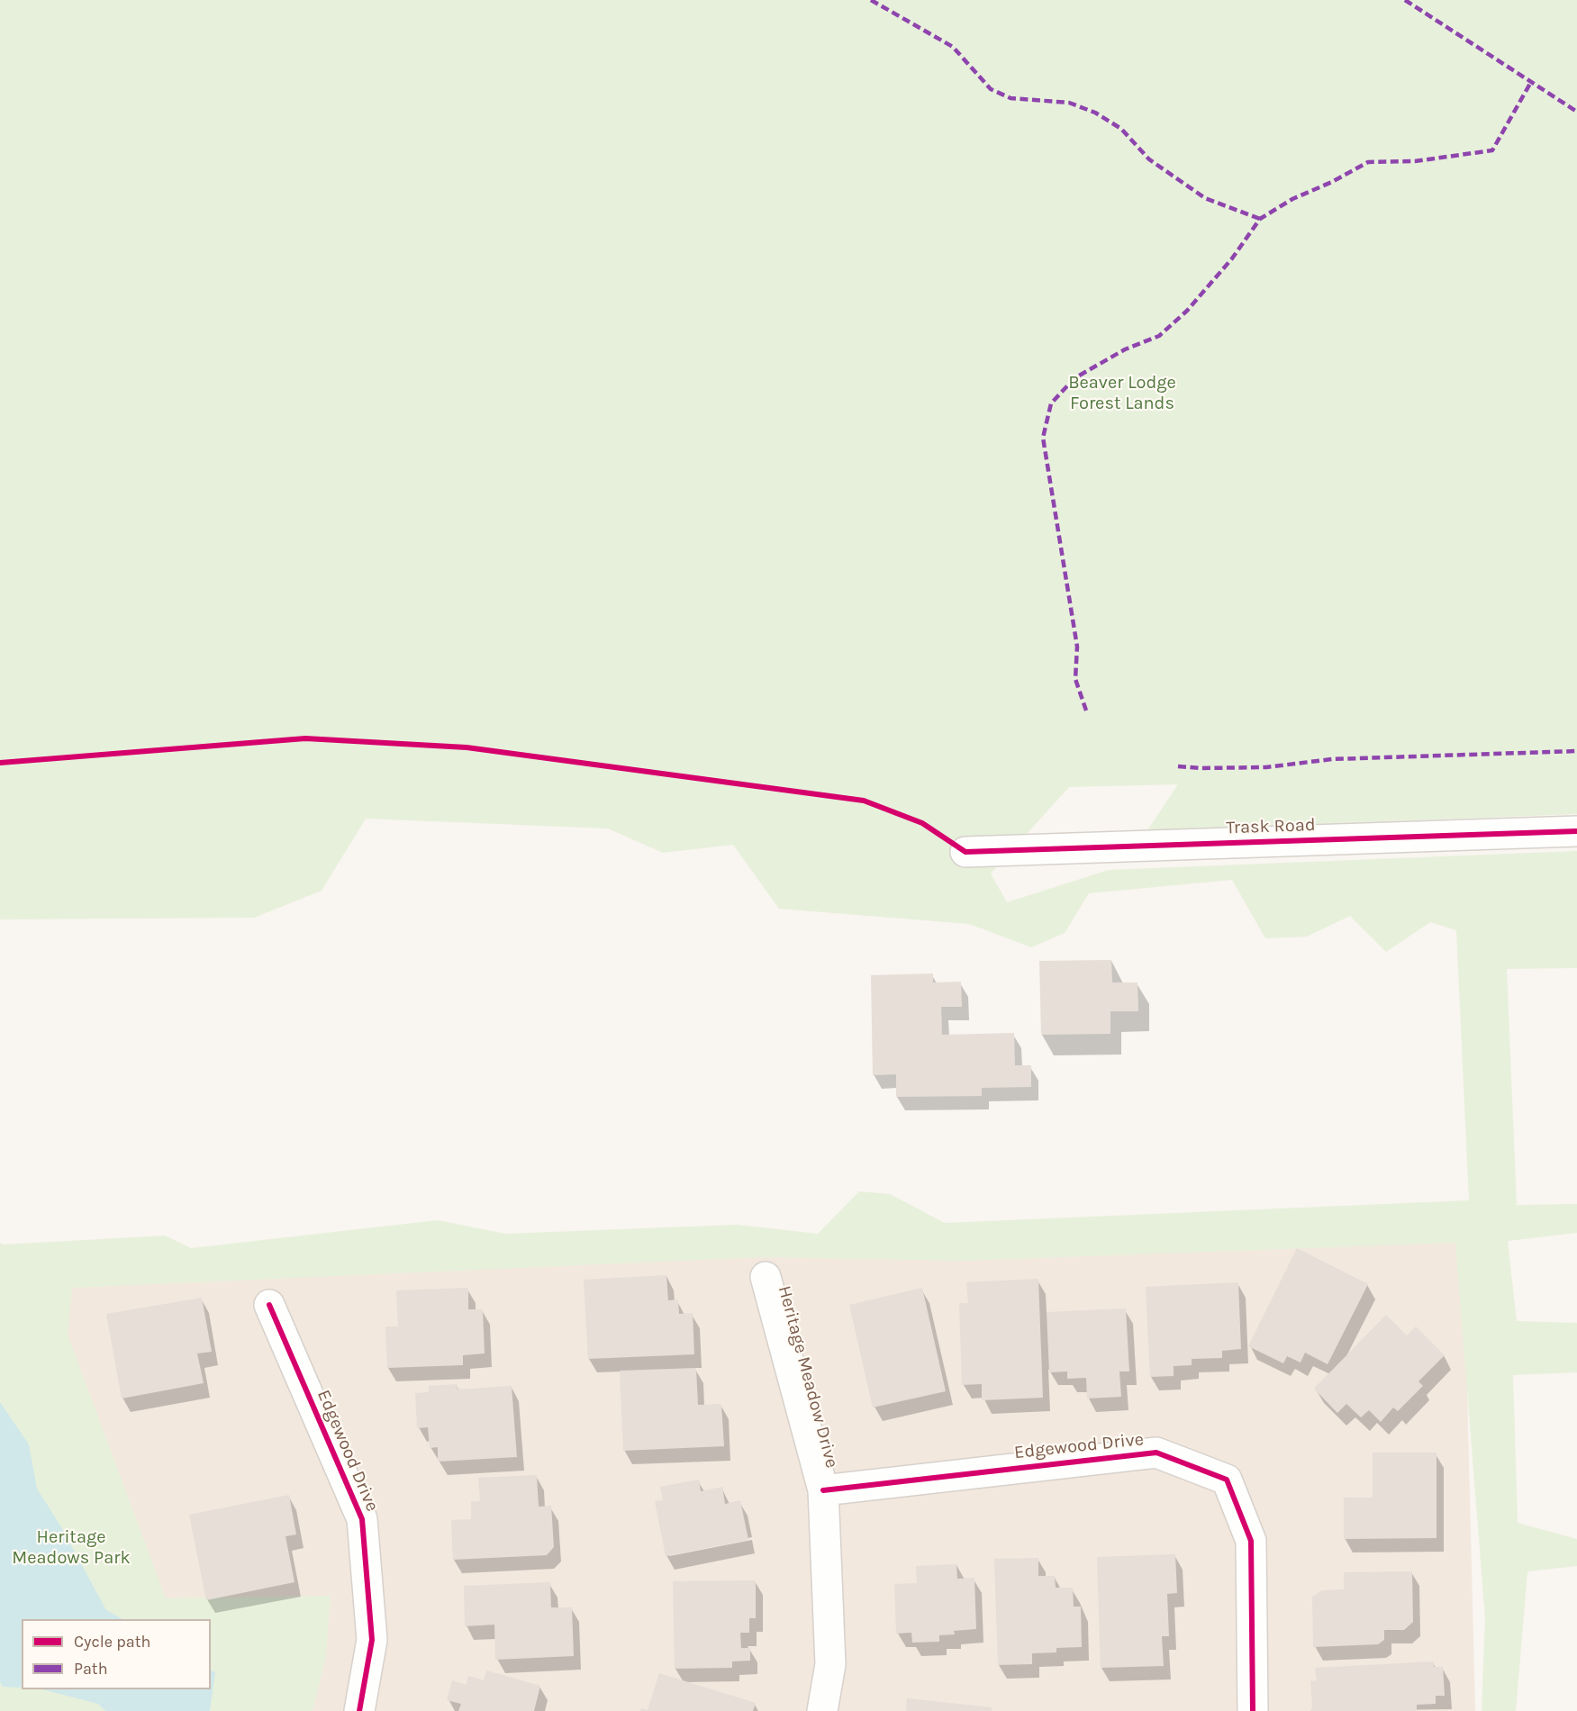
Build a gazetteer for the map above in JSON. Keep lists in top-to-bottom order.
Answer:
{
  "streets": {
    "street": ["Trask Road", "Heritage Meadow Drive", "Edgewood Drive"]
  },
  "crossings": [
    ["Heritage Meadow Drive", "Edgewood Drive"]
  ],
  "parks": ["Beaver Lodge Forest Lands", "Heritage Meadows Park"],
  "legend": ["Cycle path", "Path"]
}
